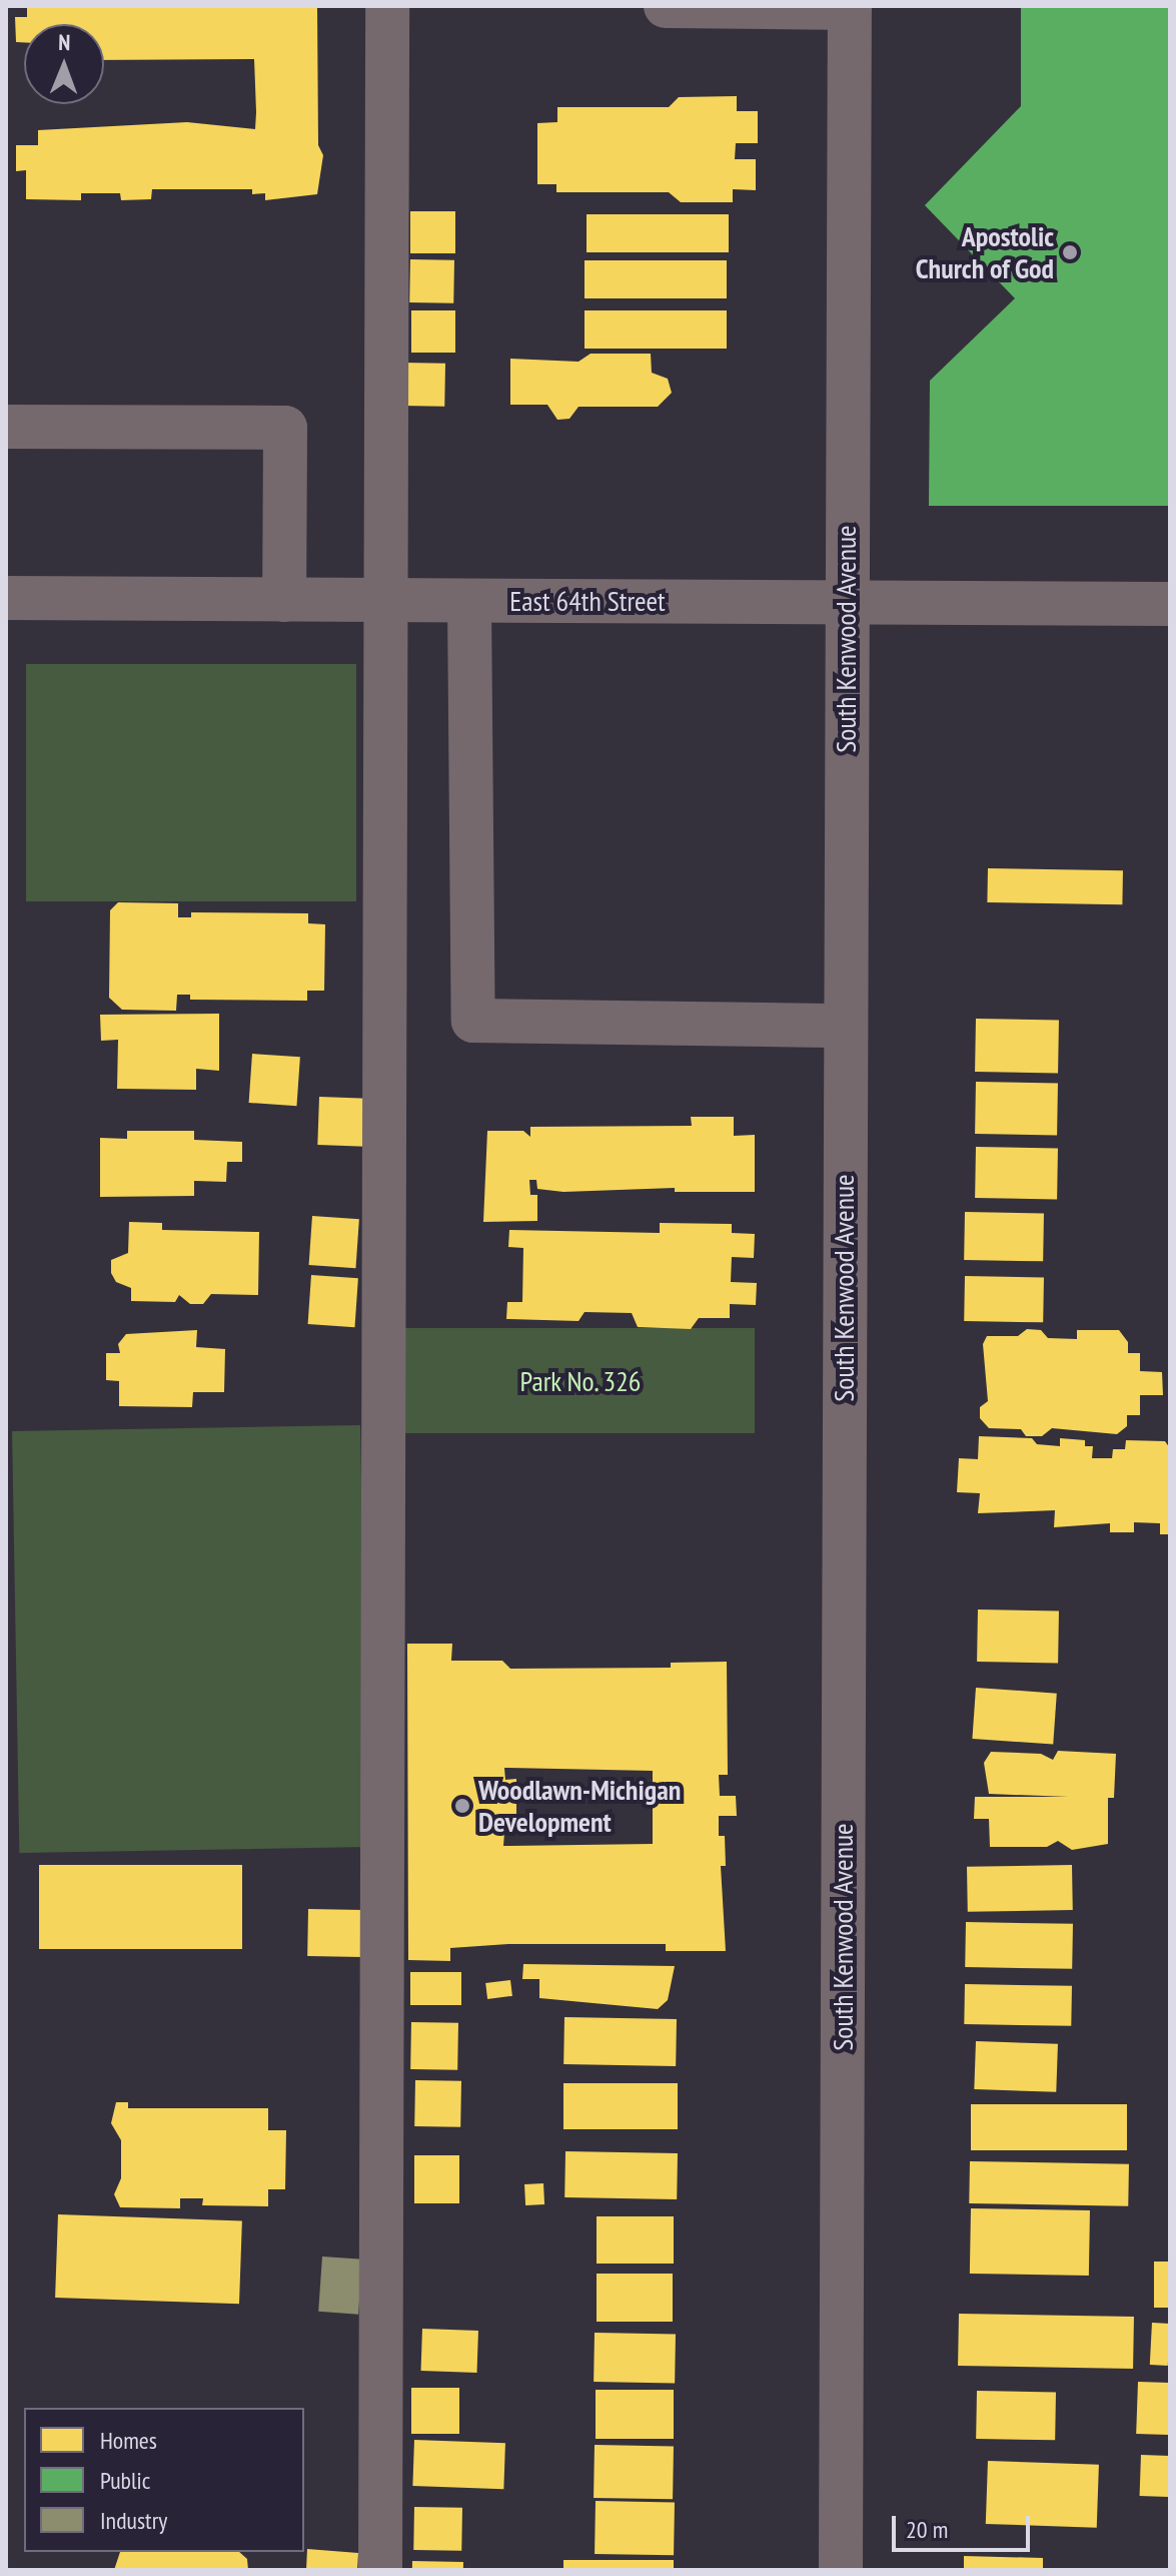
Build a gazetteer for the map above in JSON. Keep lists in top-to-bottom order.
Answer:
{
  "streets": {
    "street": ["East 64th Street", "South Kenwood Avenue"]
  },
  "crossings": [
    ["East 64th Street", "South Kenwood Avenue"]
  ],
  "parks": ["Park No. 326"],
  "places": ["Apostolic Church of God", "Woodlawn-Michigan Development"],
  "legend": ["Homes", "Public", "Industry"],
  "scale_bar": "20 m",
  "north": "top"
}
